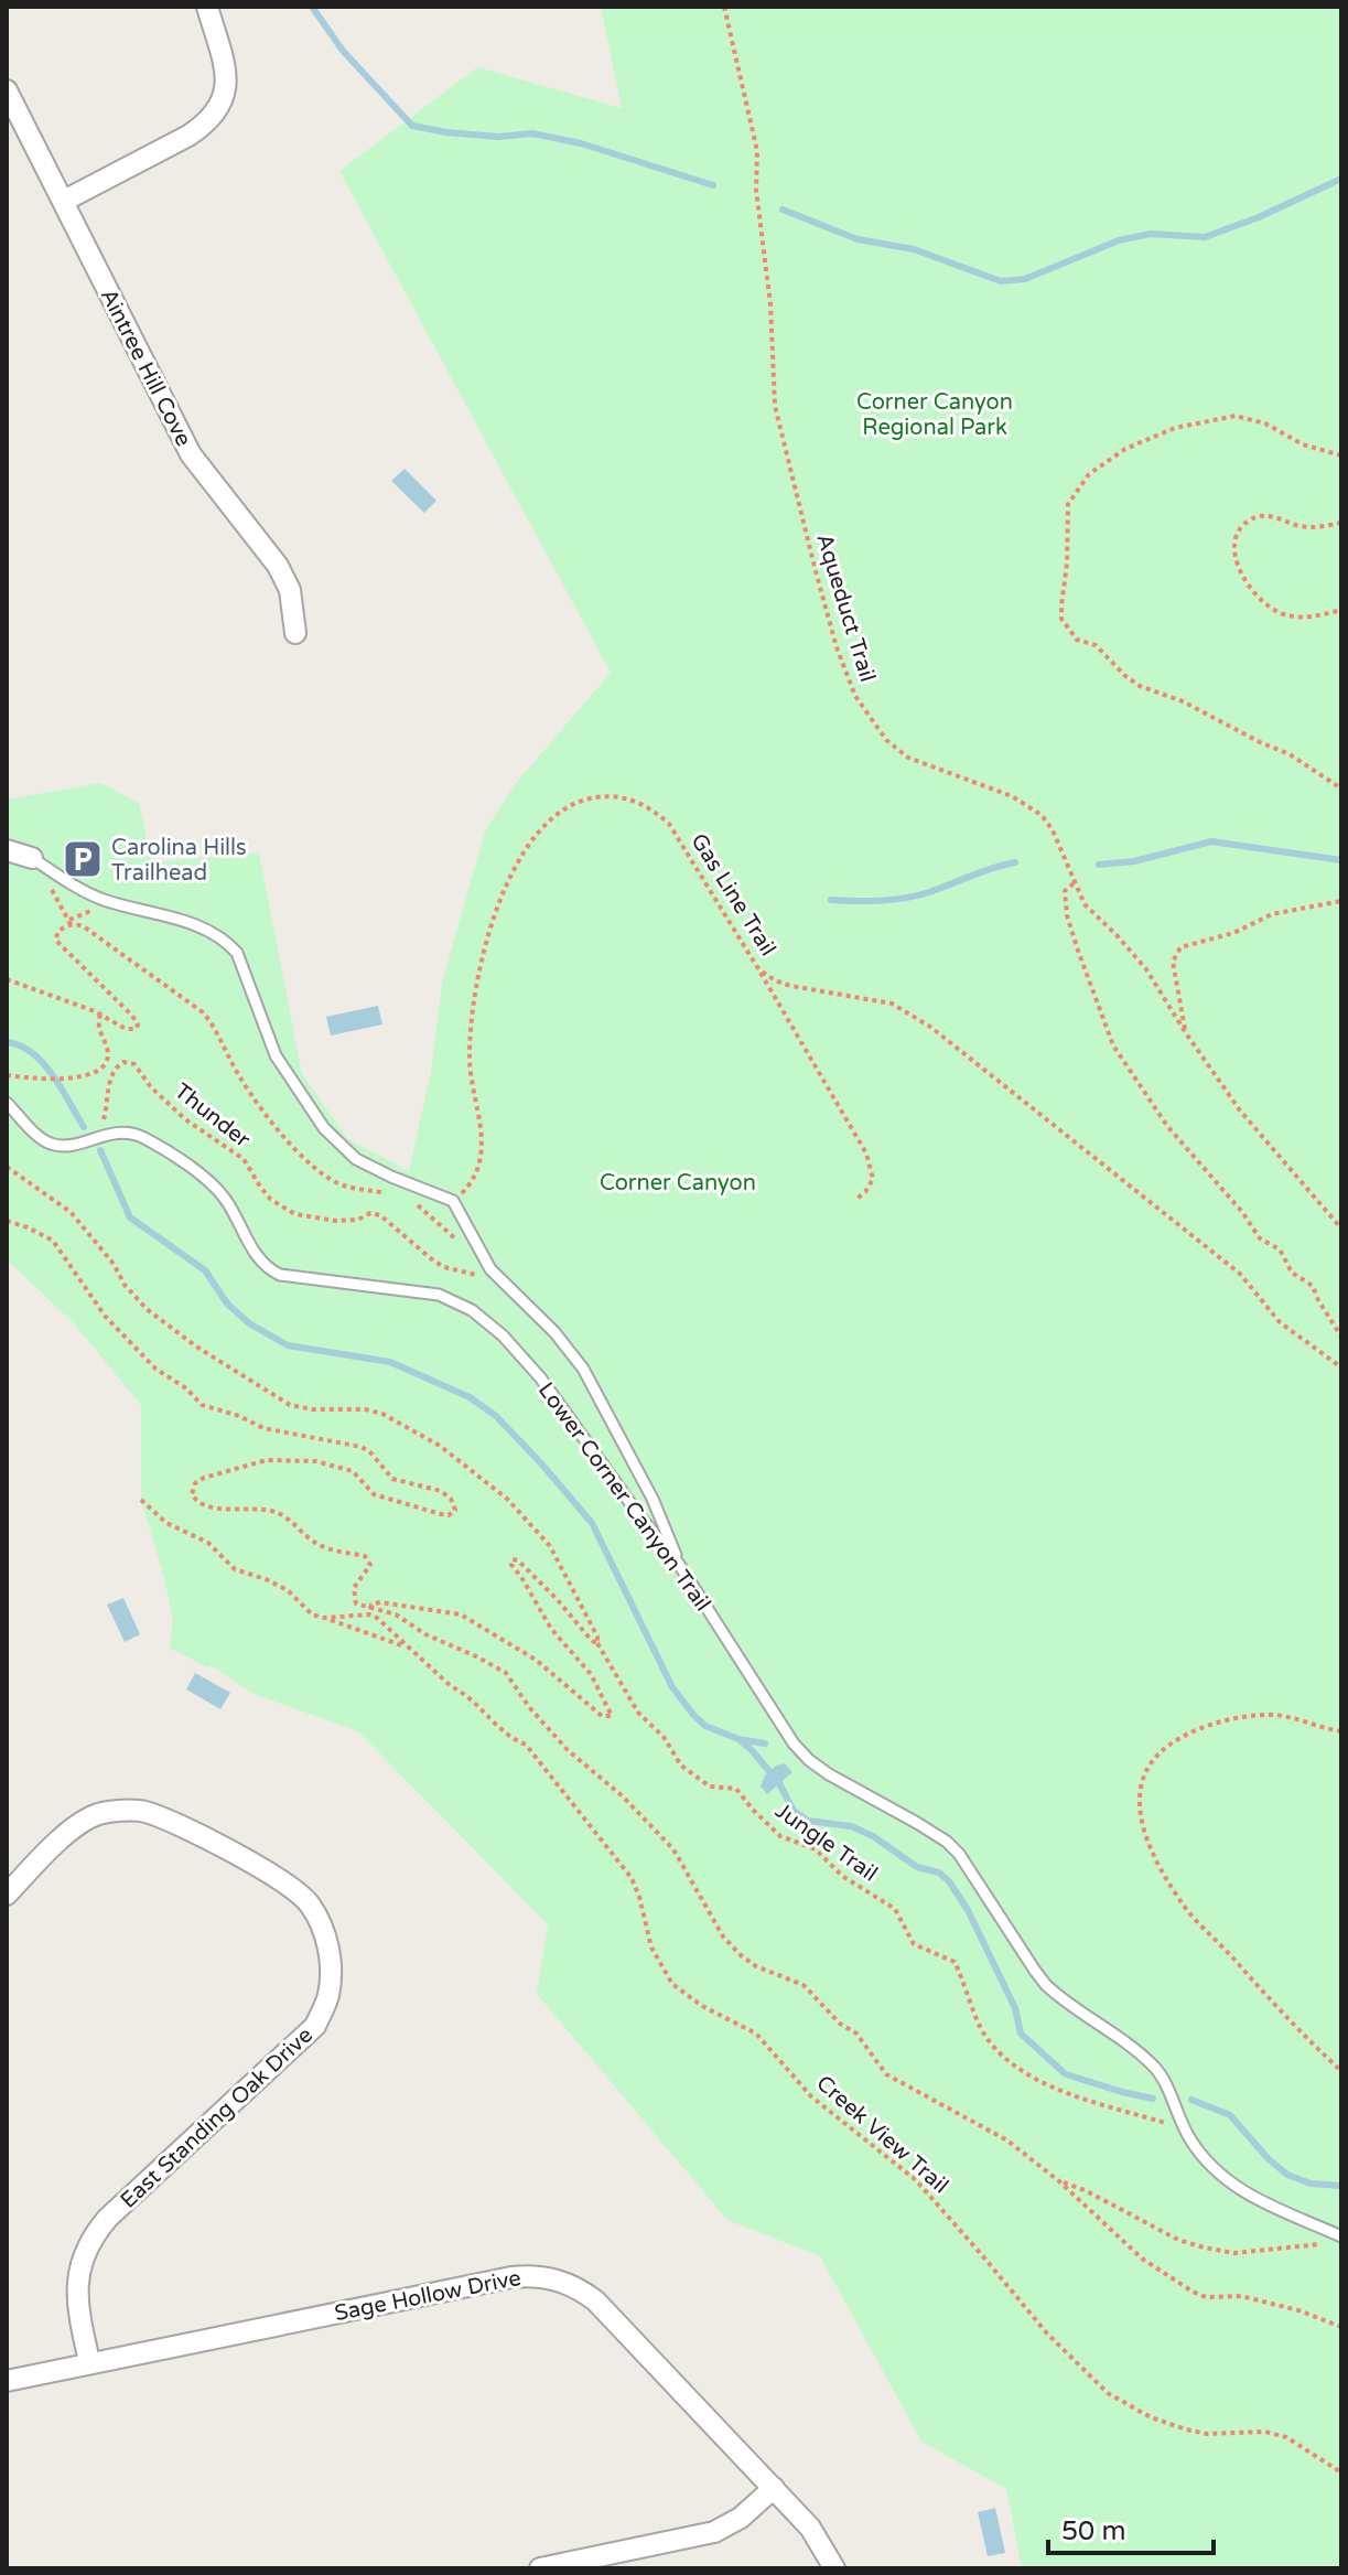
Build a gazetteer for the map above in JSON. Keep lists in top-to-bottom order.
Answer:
{
  "streets": {
    "street": ["Aintree Hill Cove", "East Standing Oak Drive", "Sage Hollow Drive"],
    "lane": ["Lower Corner Canyon Trail"],
    "path": [
      "Aqueduct Trail",
      "Gas Line Trail",
      "Thunder",
      "Jungle Trail",
      "Creek View Trail"
    ]
  },
  "crossings": [
    ["Thunder", "Lower Corner Canyon Trail"],
    ["Lower Corner Canyon Trail", "Jungle Trail"],
    ["East Standing Oak Drive", "Sage Hollow Drive"]
  ],
  "parks": ["Corner Canyon Regional Park", "Corner Canyon"],
  "places": {
    "parking": ["Carolina Hills Trailhead"]
  },
  "scale_bar": "50 m"
}
